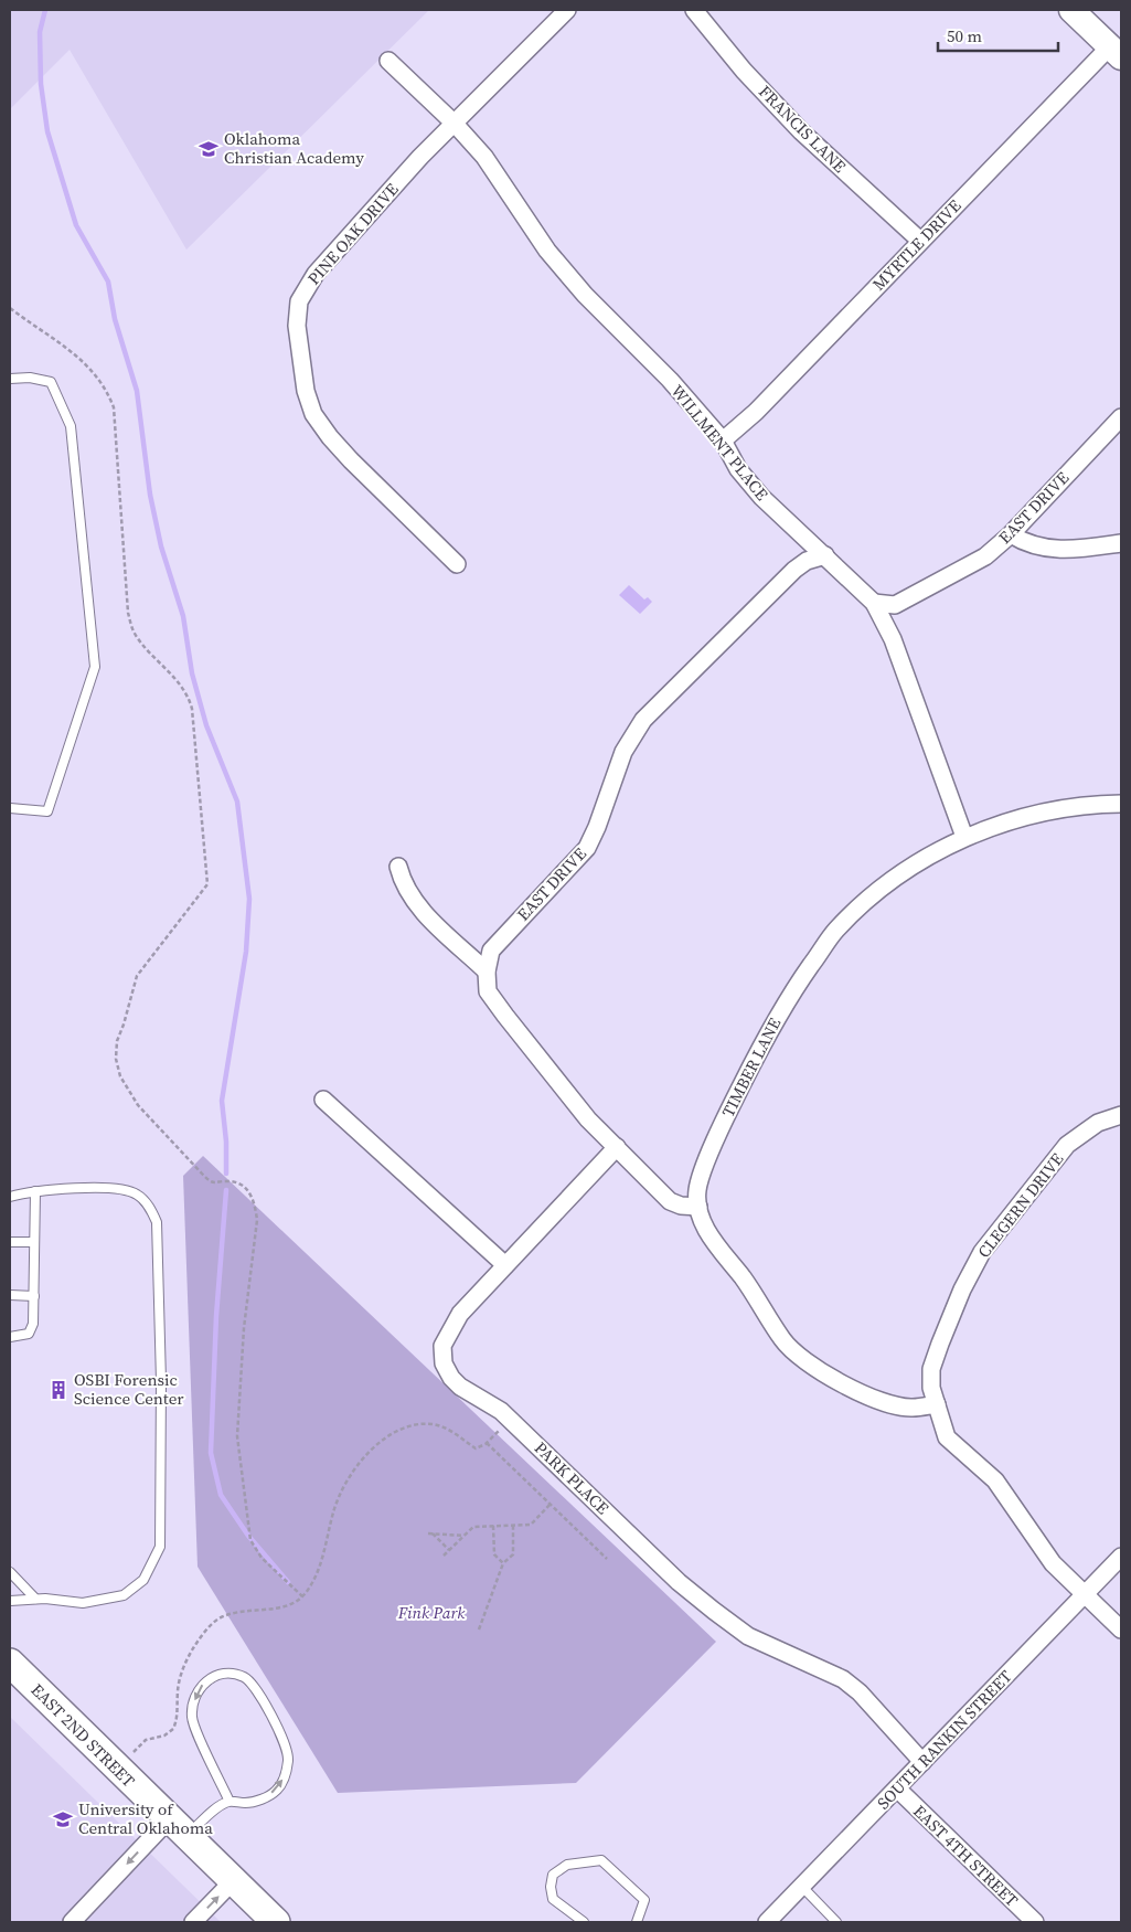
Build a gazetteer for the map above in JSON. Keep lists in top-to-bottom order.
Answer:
{
  "streets": {
    "main road": ["EAST 2ND STREET"],
    "street": [
      "FRANCIS LANE",
      "PINE OAK DRIVE",
      "MYRTLE DRIVE",
      "WILLMENT PLACE",
      "EAST DRIVE",
      "TIMBER LANE",
      "CLEGERN DRIVE",
      "PARK PLACE",
      "SOUTH RANKIN STREET",
      "EAST 4TH STREET"
    ]
  },
  "crossings": [
    ["FRANCIS LANE", "MYRTLE DRIVE"],
    ["PINE OAK DRIVE", "WILLMENT PLACE"],
    ["MYRTLE DRIVE", "WILLMENT PLACE"],
    ["WILLMENT PLACE", "EAST DRIVE"],
    ["WILLMENT PLACE", "TIMBER LANE"],
    ["CLEGERN DRIVE", "SOUTH RANKIN STREET"],
    ["PARK PLACE", "SOUTH RANKIN STREET"],
    ["SOUTH RANKIN STREET", "EAST 4TH STREET"]
  ],
  "parks": ["Fink Park"],
  "places": {
    "school or university": ["Oklahoma Christian Academy", "University of Central Oklahoma"],
    "building": ["OSBI Forensic Science Center"]
  },
  "scale_bar": "50 m"
}
